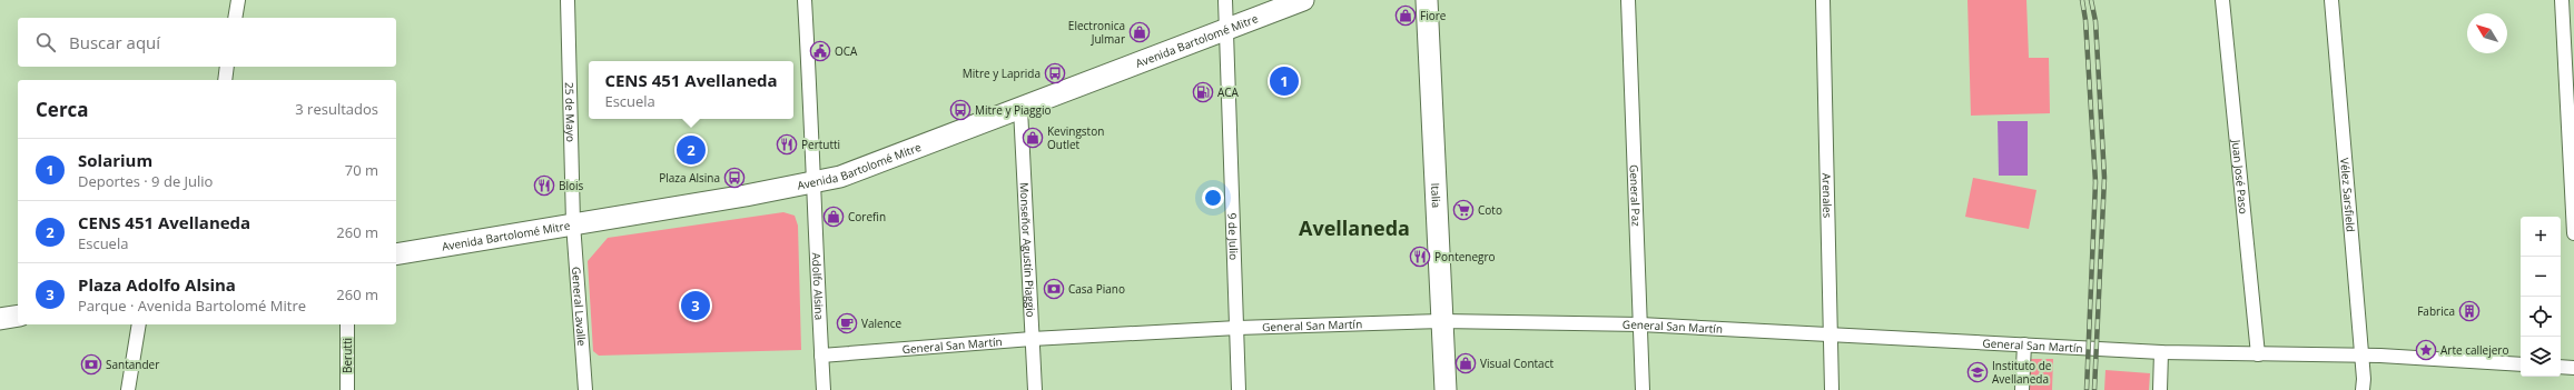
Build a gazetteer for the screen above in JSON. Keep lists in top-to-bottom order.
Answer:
{
  "streets": {
    "main road": ["Avenida Bartolomé Mitre", "Italia"],
    "street": [
      "25 de Mayo",
      "Juan José Paso",
      "General Paz",
      "Arenales",
      "Vélez Sarsfield",
      "9 de Julio",
      "Monseñor Agustín Piaggio",
      "Adolfo Alsina",
      "General Lavalle",
      "General San Martín",
      "Berutti"
    ]
  },
  "crossings": [
    ["Avenida Bartolomé Mitre", "25 de Mayo"],
    ["Avenida Bartolomé Mitre", "9 de Julio"],
    ["Avenida Bartolomé Mitre", "Monseñor Agustín Piaggio"],
    ["Avenida Bartolomé Mitre", "Adolfo Alsina"],
    ["Avenida Bartolomé Mitre", "General Lavalle"],
    ["25 de Mayo", "General Lavalle"],
    ["Juan José Paso", "General San Martín"],
    ["Italia", "General San Martín"],
    ["General Paz", "General San Martín"],
    ["Arenales", "General San Martín"],
    ["Vélez Sarsfield", "General San Martín"],
    ["9 de Julio", "General San Martín"],
    ["Monseñor Agustín Piaggio", "General San Martín"],
    ["Adolfo Alsina", "General San Martín"]
  ],
  "districts": ["Avellaneda"],
  "places": {
    "shop": [
      "Fiore",
      "Electronica Julmar",
      "Kevingston Outlet",
      "Corefin",
      "Visual Contact"
    ],
    "public building": ["OCA"],
    "bus stop": ["Mitre y Laprida", "Mitre y Piaggio", "Plaza Alsina"],
    "fuel station": ["ACA"],
    "restaurant": ["Pertutti", "Blois", "Pontenegro"],
    "supermarket": ["Coto"],
    "bank": ["Casa Piano", "Santander"],
    "building": ["Fabrica"],
    "cafe": ["Valence"],
    "place": ["Arte callejero"],
    "school or university": ["Instituto de Avellaneda"]
  },
  "north": "top left",
  "page": {
    "search": "Buscar aquí",
    "popup": ["CENS 451 Avellaneda", "Escuela"],
    "pins": ["1", "2", "3"],
    "heading": ["Cerca", "3 resultados"],
    "list": [
      {
        "mark": "1",
        "name": "Solarium",
        "note": "Deportes · 9 de Julio",
        "value": "70 m"
      },
      {
        "mark": "2",
        "name": "CENS 451 Avellaneda",
        "note": "Escuela",
        "value": "260 m"
      },
      {
        "mark": "3",
        "name": "Plaza Adolfo Alsina",
        "note": "Parque · Avenida Bartolomé Mitre",
        "value": "260 m"
      }
    ],
    "map_buttons": ["+", "−"]
  }
}
